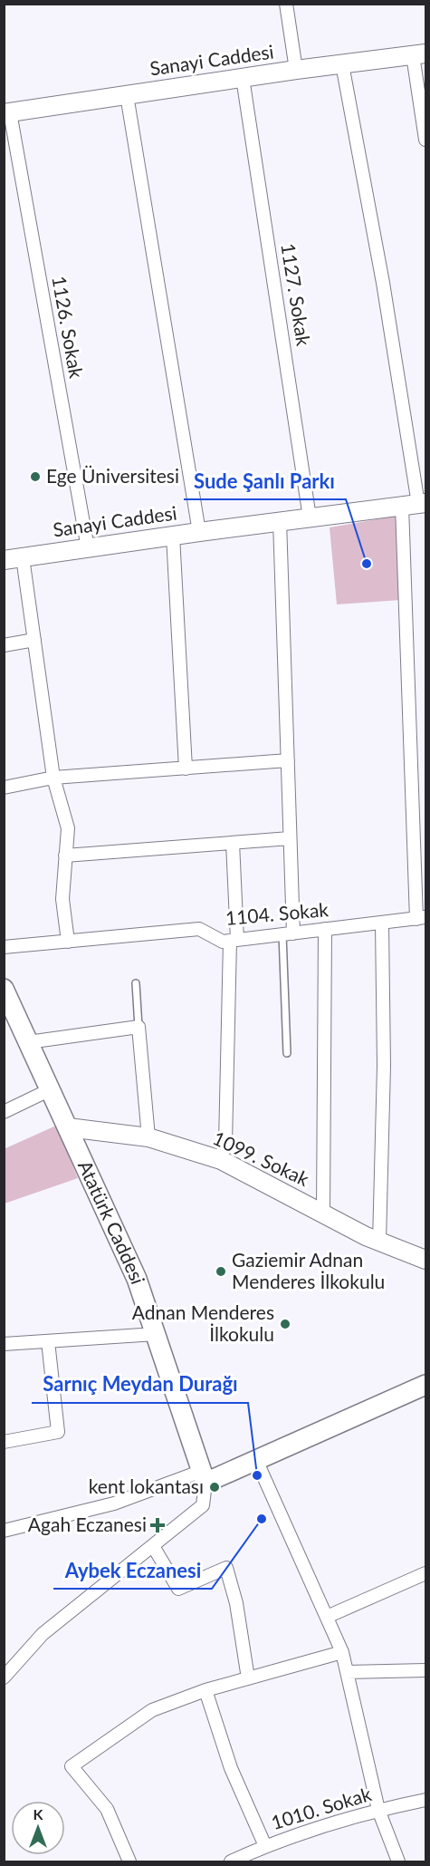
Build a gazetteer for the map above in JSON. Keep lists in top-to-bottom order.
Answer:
{
  "streets": {
    "main road": ["Atatürk Caddesi"],
    "street": [
      "Sanayi Caddesi",
      "1127. Sokak",
      "1126. Sokak",
      "1104. Sokak",
      "1099. Sokak",
      "1010. Sokak"
    ]
  },
  "crossings": [
    ["Sanayi Caddesi", "1127. Sokak"],
    ["Sanayi Caddesi", "1126. Sokak"],
    ["1099. Sokak", "Atatürk Caddesi"]
  ],
  "places": {
    "other": [
      "Ege Üniversitesi",
      "Sude Şanlı Parkı",
      "Gaziemir Adnan Menderes İlkokulu",
      "Adnan Menderes İlkokulu",
      "Sarnıç Meydan Durağı",
      "kent lokantası",
      "Aybek Eczanesi"
    ],
    "health": ["Agah Eczanesi"]
  },
  "north": "top"
}
